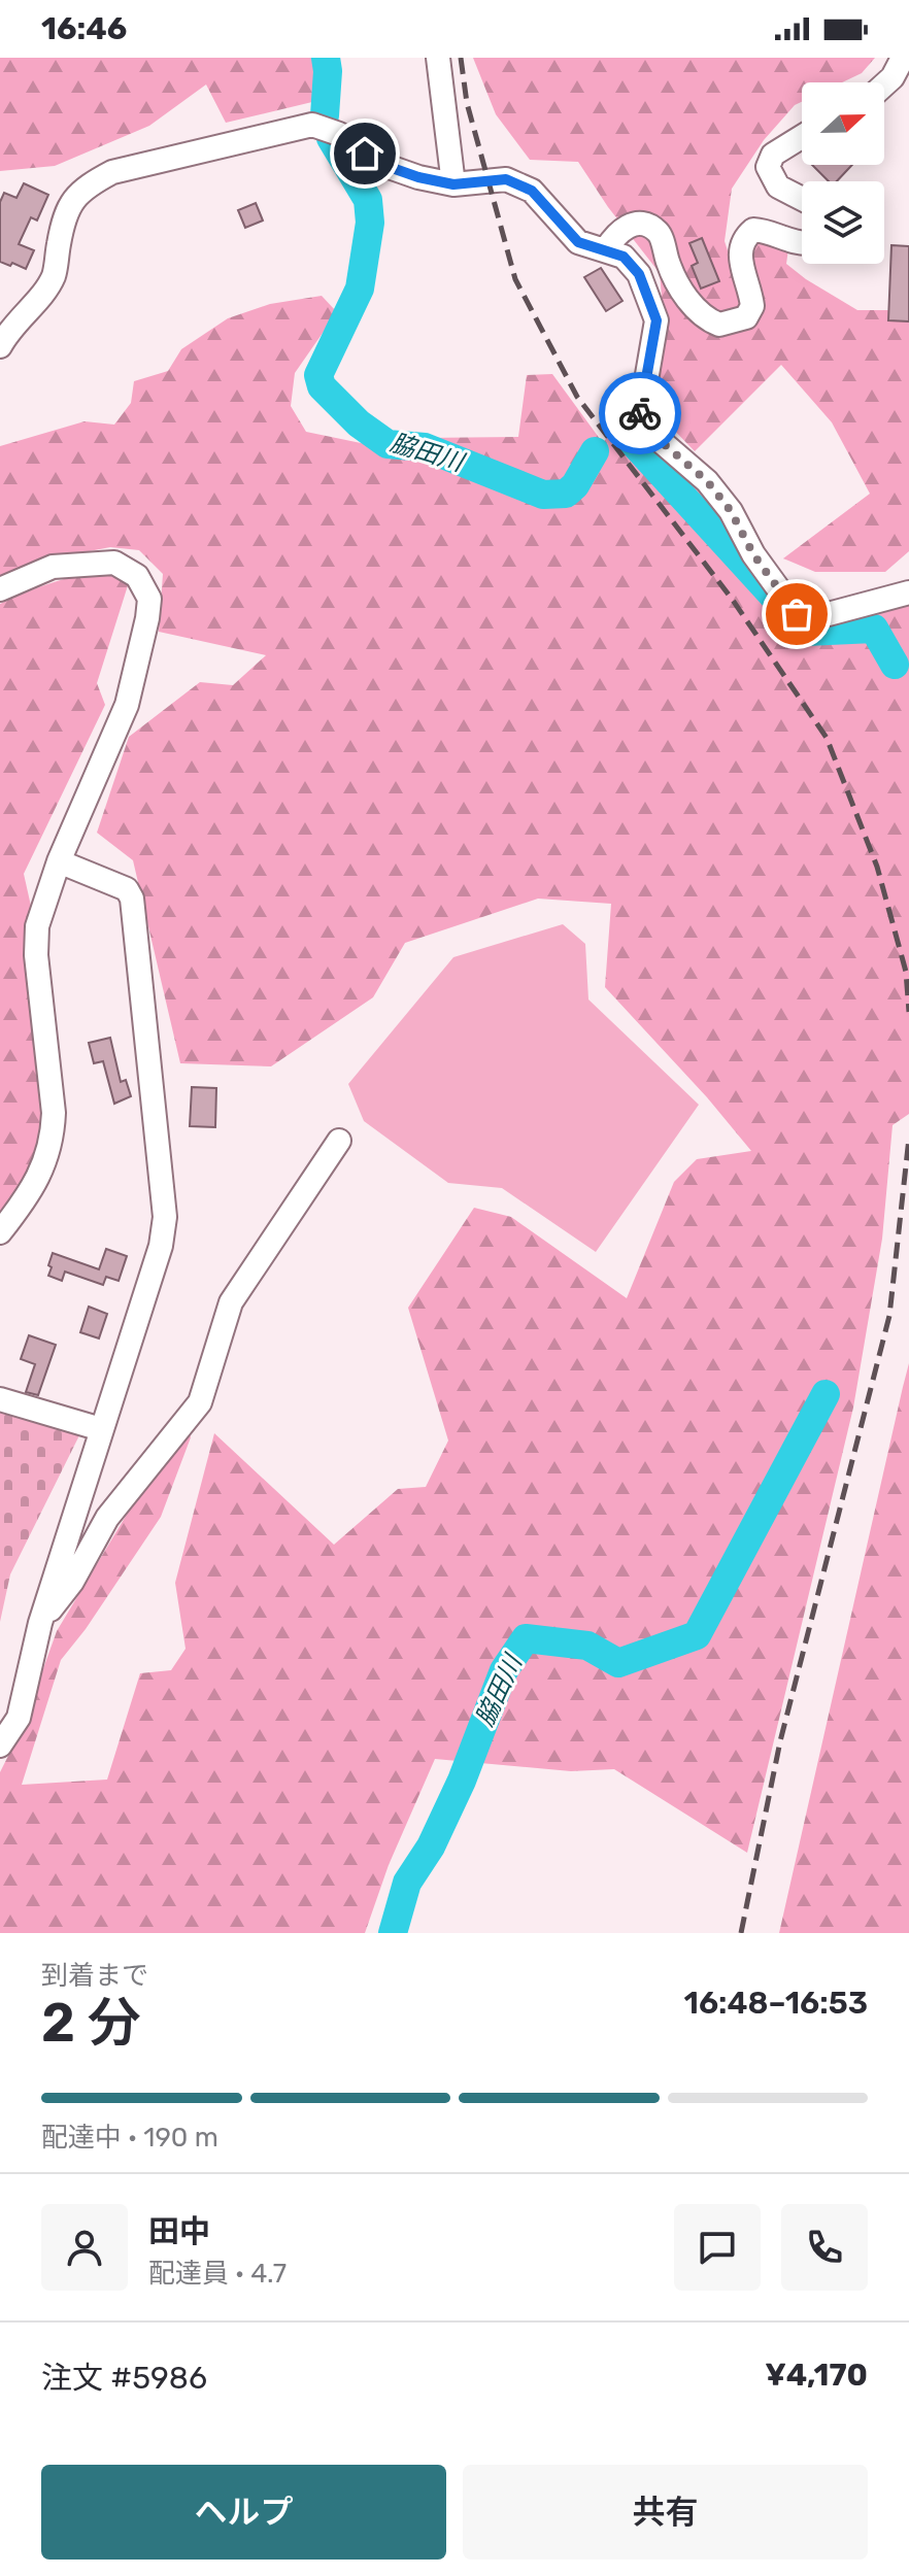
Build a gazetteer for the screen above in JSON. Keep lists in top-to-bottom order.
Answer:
{
  "water": ["脇田川"],
  "north": "right",
  "page": {
    "status": "16:46",
    "heading": ["2 分", "到着まで", "16:48–16:53"],
    "panel": [
      "田中",
      "配達員 · 4.7",
      "注文 #5986",
      "¥4,170"
    ],
    "bar": "配達中 · 190 m",
    "buttons": ["ヘルプ", "共有"]
  }
}
